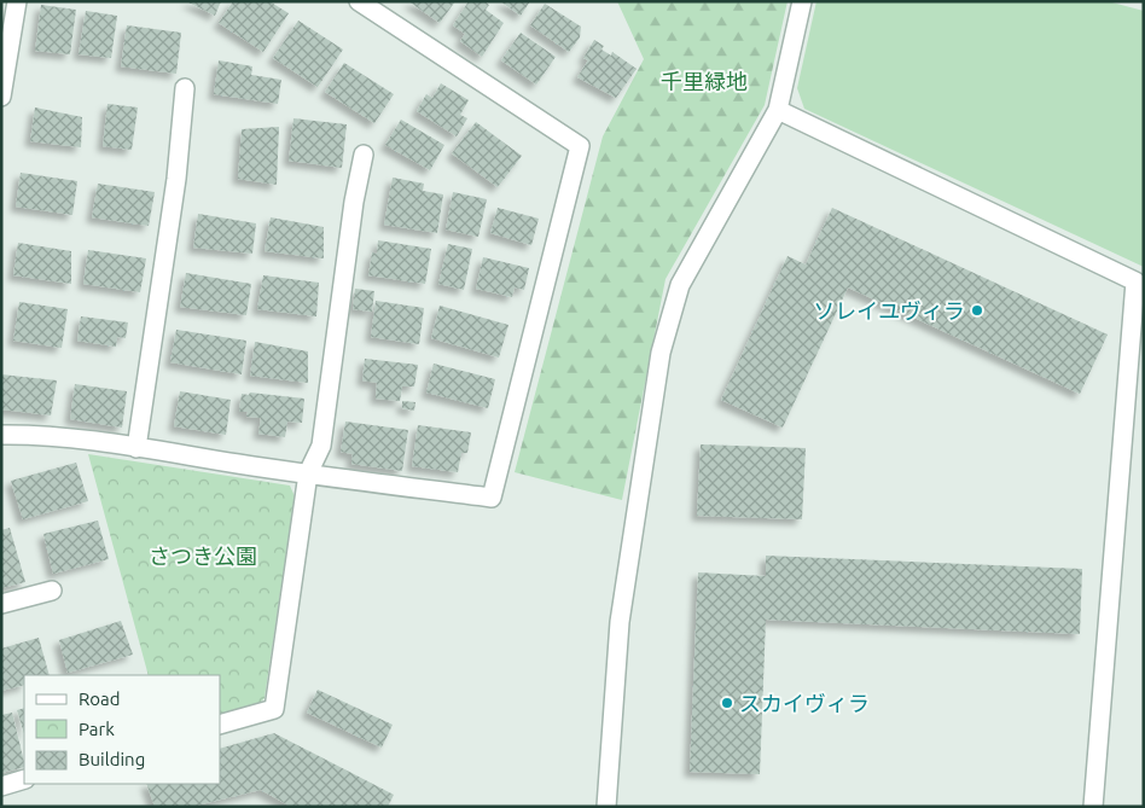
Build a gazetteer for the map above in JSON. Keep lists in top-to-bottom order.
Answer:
{
  "parks": ["千里緑地", "さつき公園"],
  "places": ["ソレイユヴィラ", "スカイヴィラ"],
  "legend": ["Road", "Park", "Building"]
}
